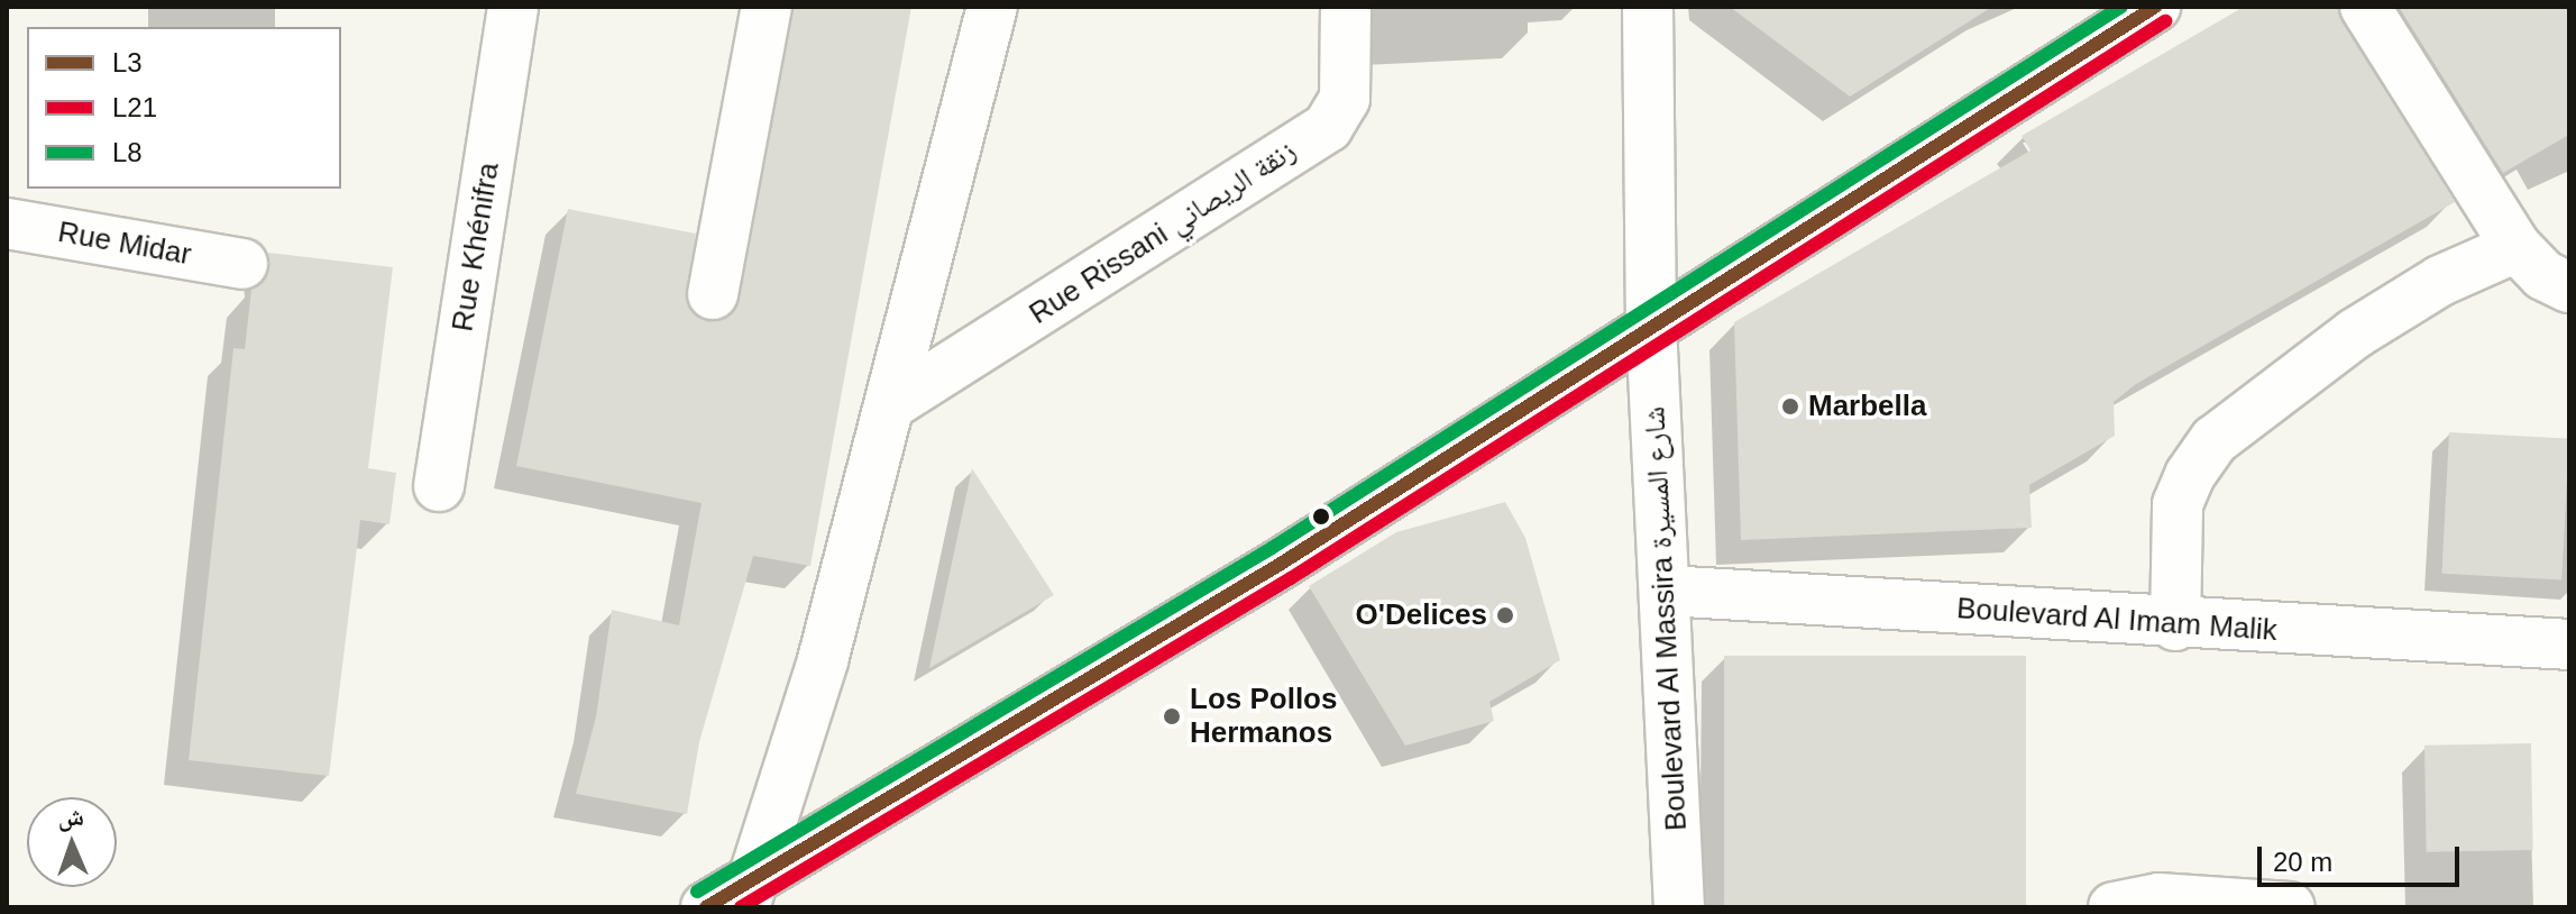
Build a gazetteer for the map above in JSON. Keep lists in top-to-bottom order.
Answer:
{
  "streets": {
    "street": [
      "Rue Rissani زنقة الريصاني",
      "Rue Midar",
      "Rue Khénifra",
      "Boulevard Al Massira شارع المسيرة",
      "Boulevard Al Imam Malik"
    ]
  },
  "crossings": [
    ["Boulevard Al Massira شارع المسيرة", "Boulevard Al Imam Malik"]
  ],
  "places": ["Marbella", "O'Delices", "Los Pollos Hermanos"],
  "lines": ["transit line L3", "transit line L8", "transit line L21"],
  "legend": ["L3", "L21", "L8"],
  "scale_bar": "20 m",
  "north": "top"
}
